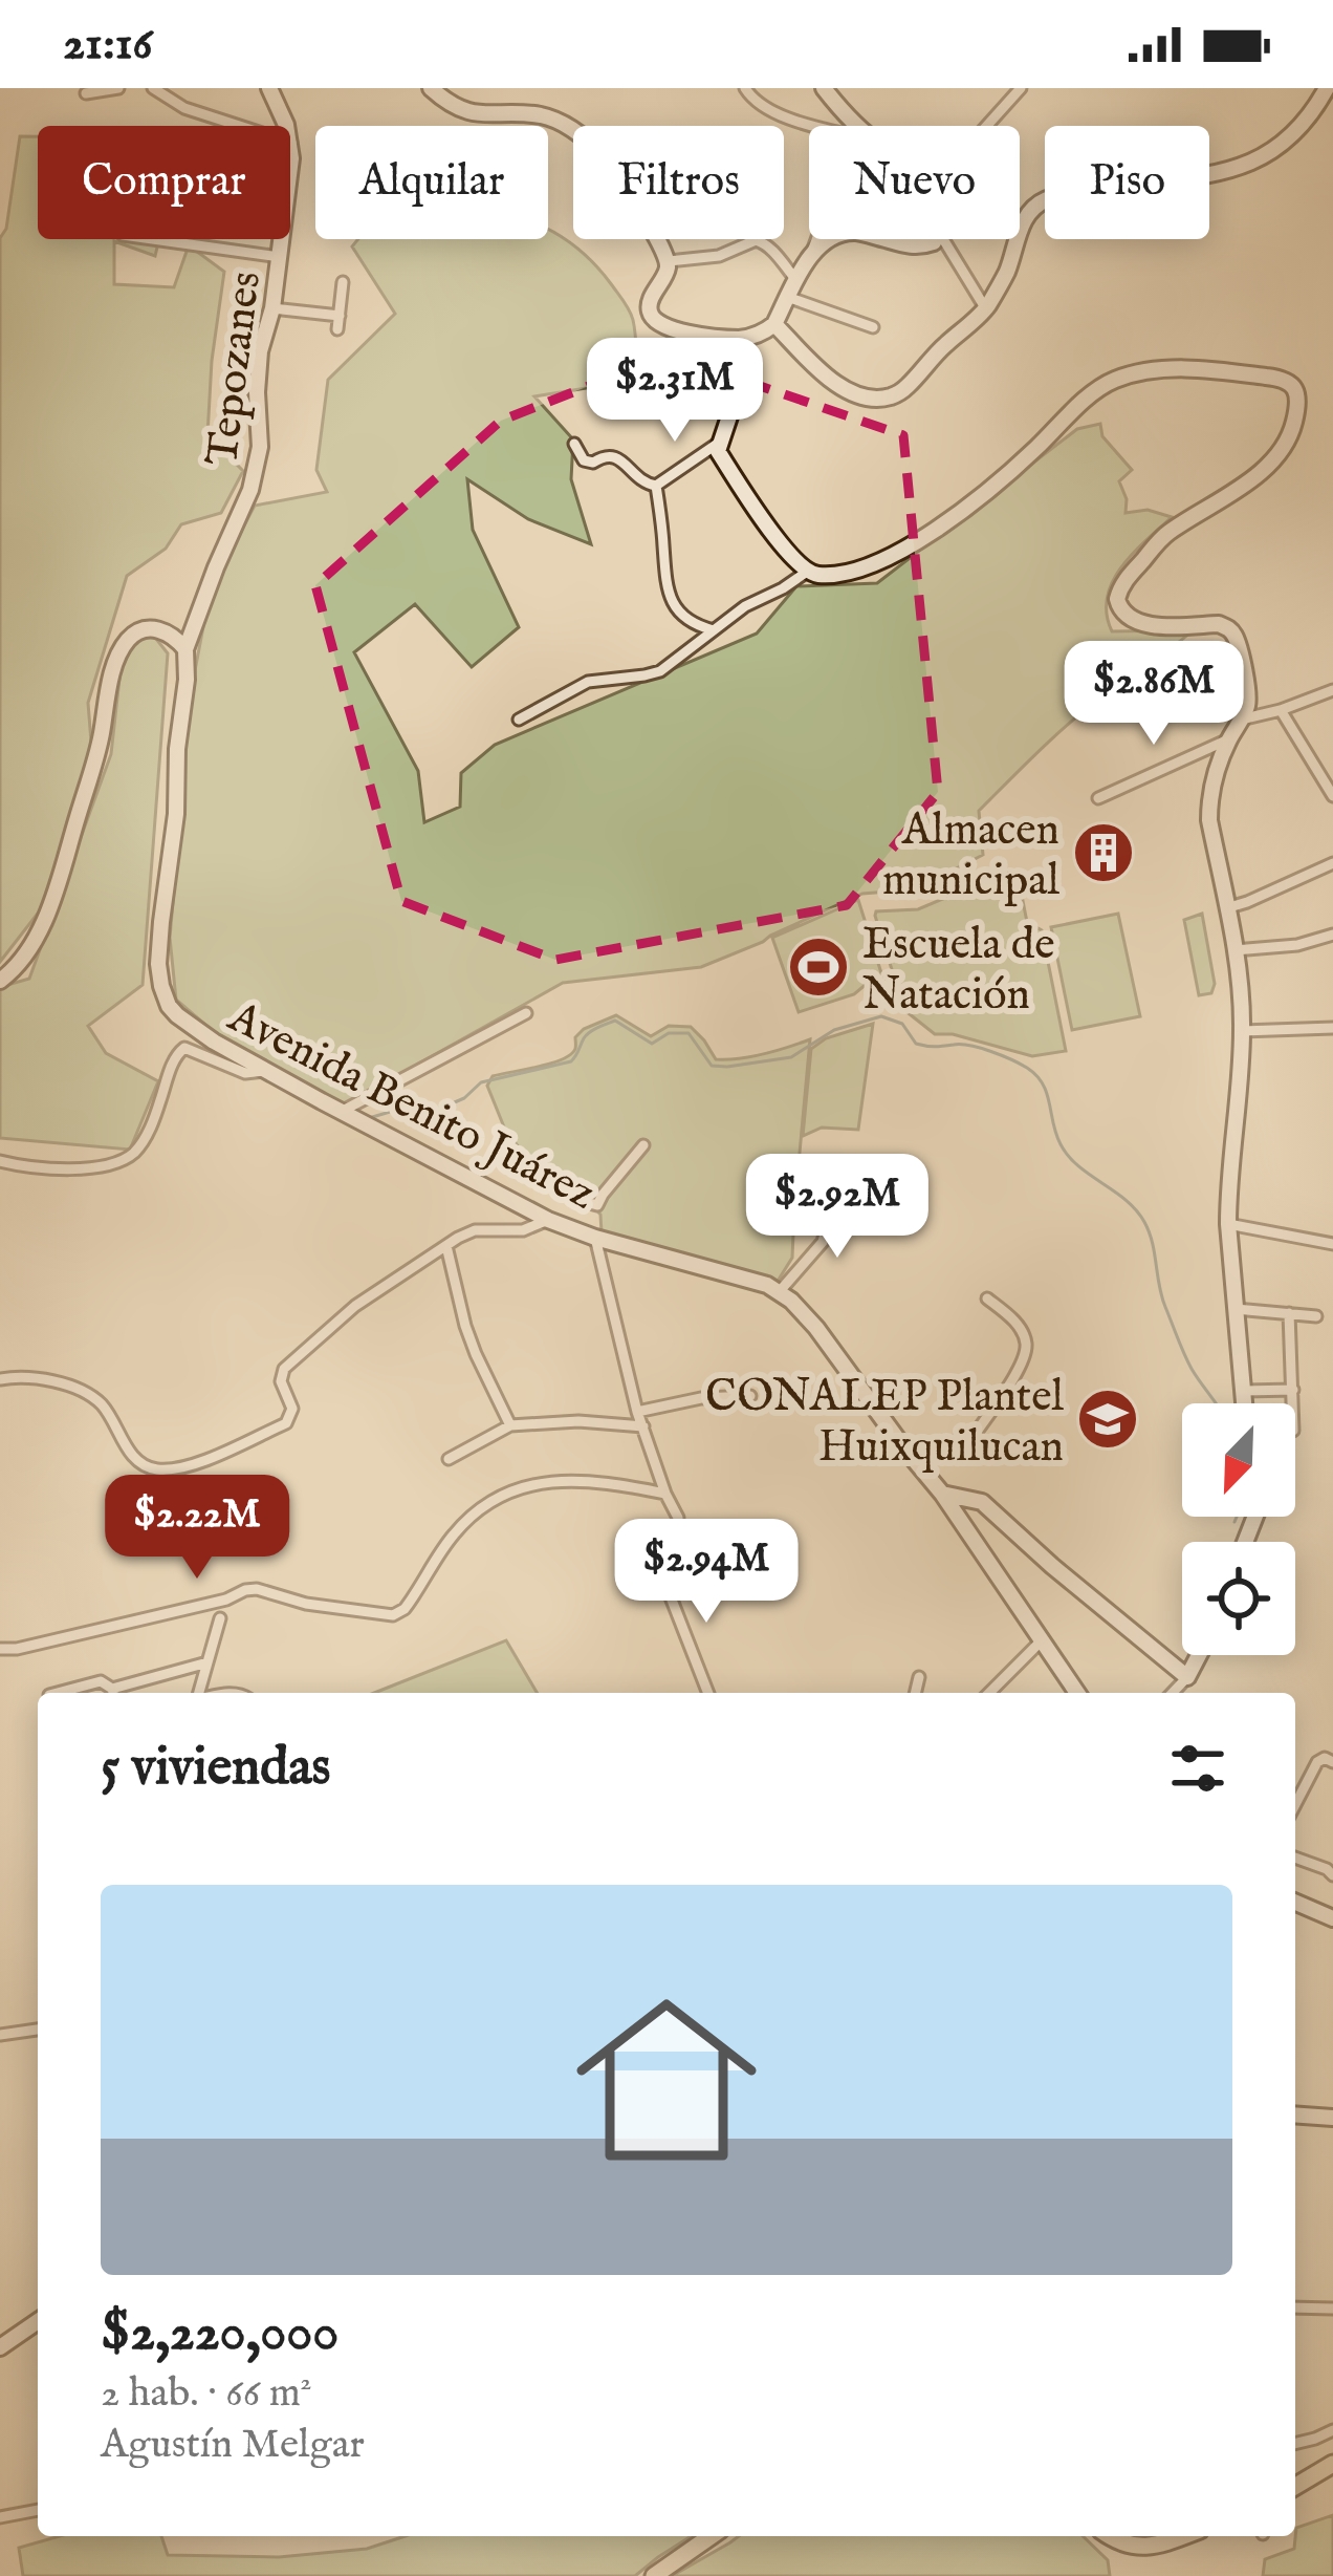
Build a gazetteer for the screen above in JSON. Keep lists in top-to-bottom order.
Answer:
{
  "streets": {
    "main road": ["Tepozanes", "Avenida Benito Juárez"]
  },
  "crossings": [
    ["Tepozanes", "Avenida Benito Juárez"]
  ],
  "places": {
    "building": ["Almacen municipal"],
    "sports": ["Escuela de Natación"],
    "school or university": ["CONALEP Plantel Huixquilucan"]
  },
  "north": "bottom left",
  "page": {
    "status": "21:16",
    "chip": [
      "Comprar",
      "Alquilar",
      "Filtros",
      "Nuevo",
      "Piso"
    ],
    "price": [
      "$2.31M",
      "$2.86M",
      "$2.92M",
      "$2.22M",
      "$2.94M"
    ],
    "heading": "5 viviendas",
    "list": [
      {
        "name": "$2,220,000",
        "note": "2 hab. · 66 m² · Agustín Melgar"
      }
    ]
  }
}
